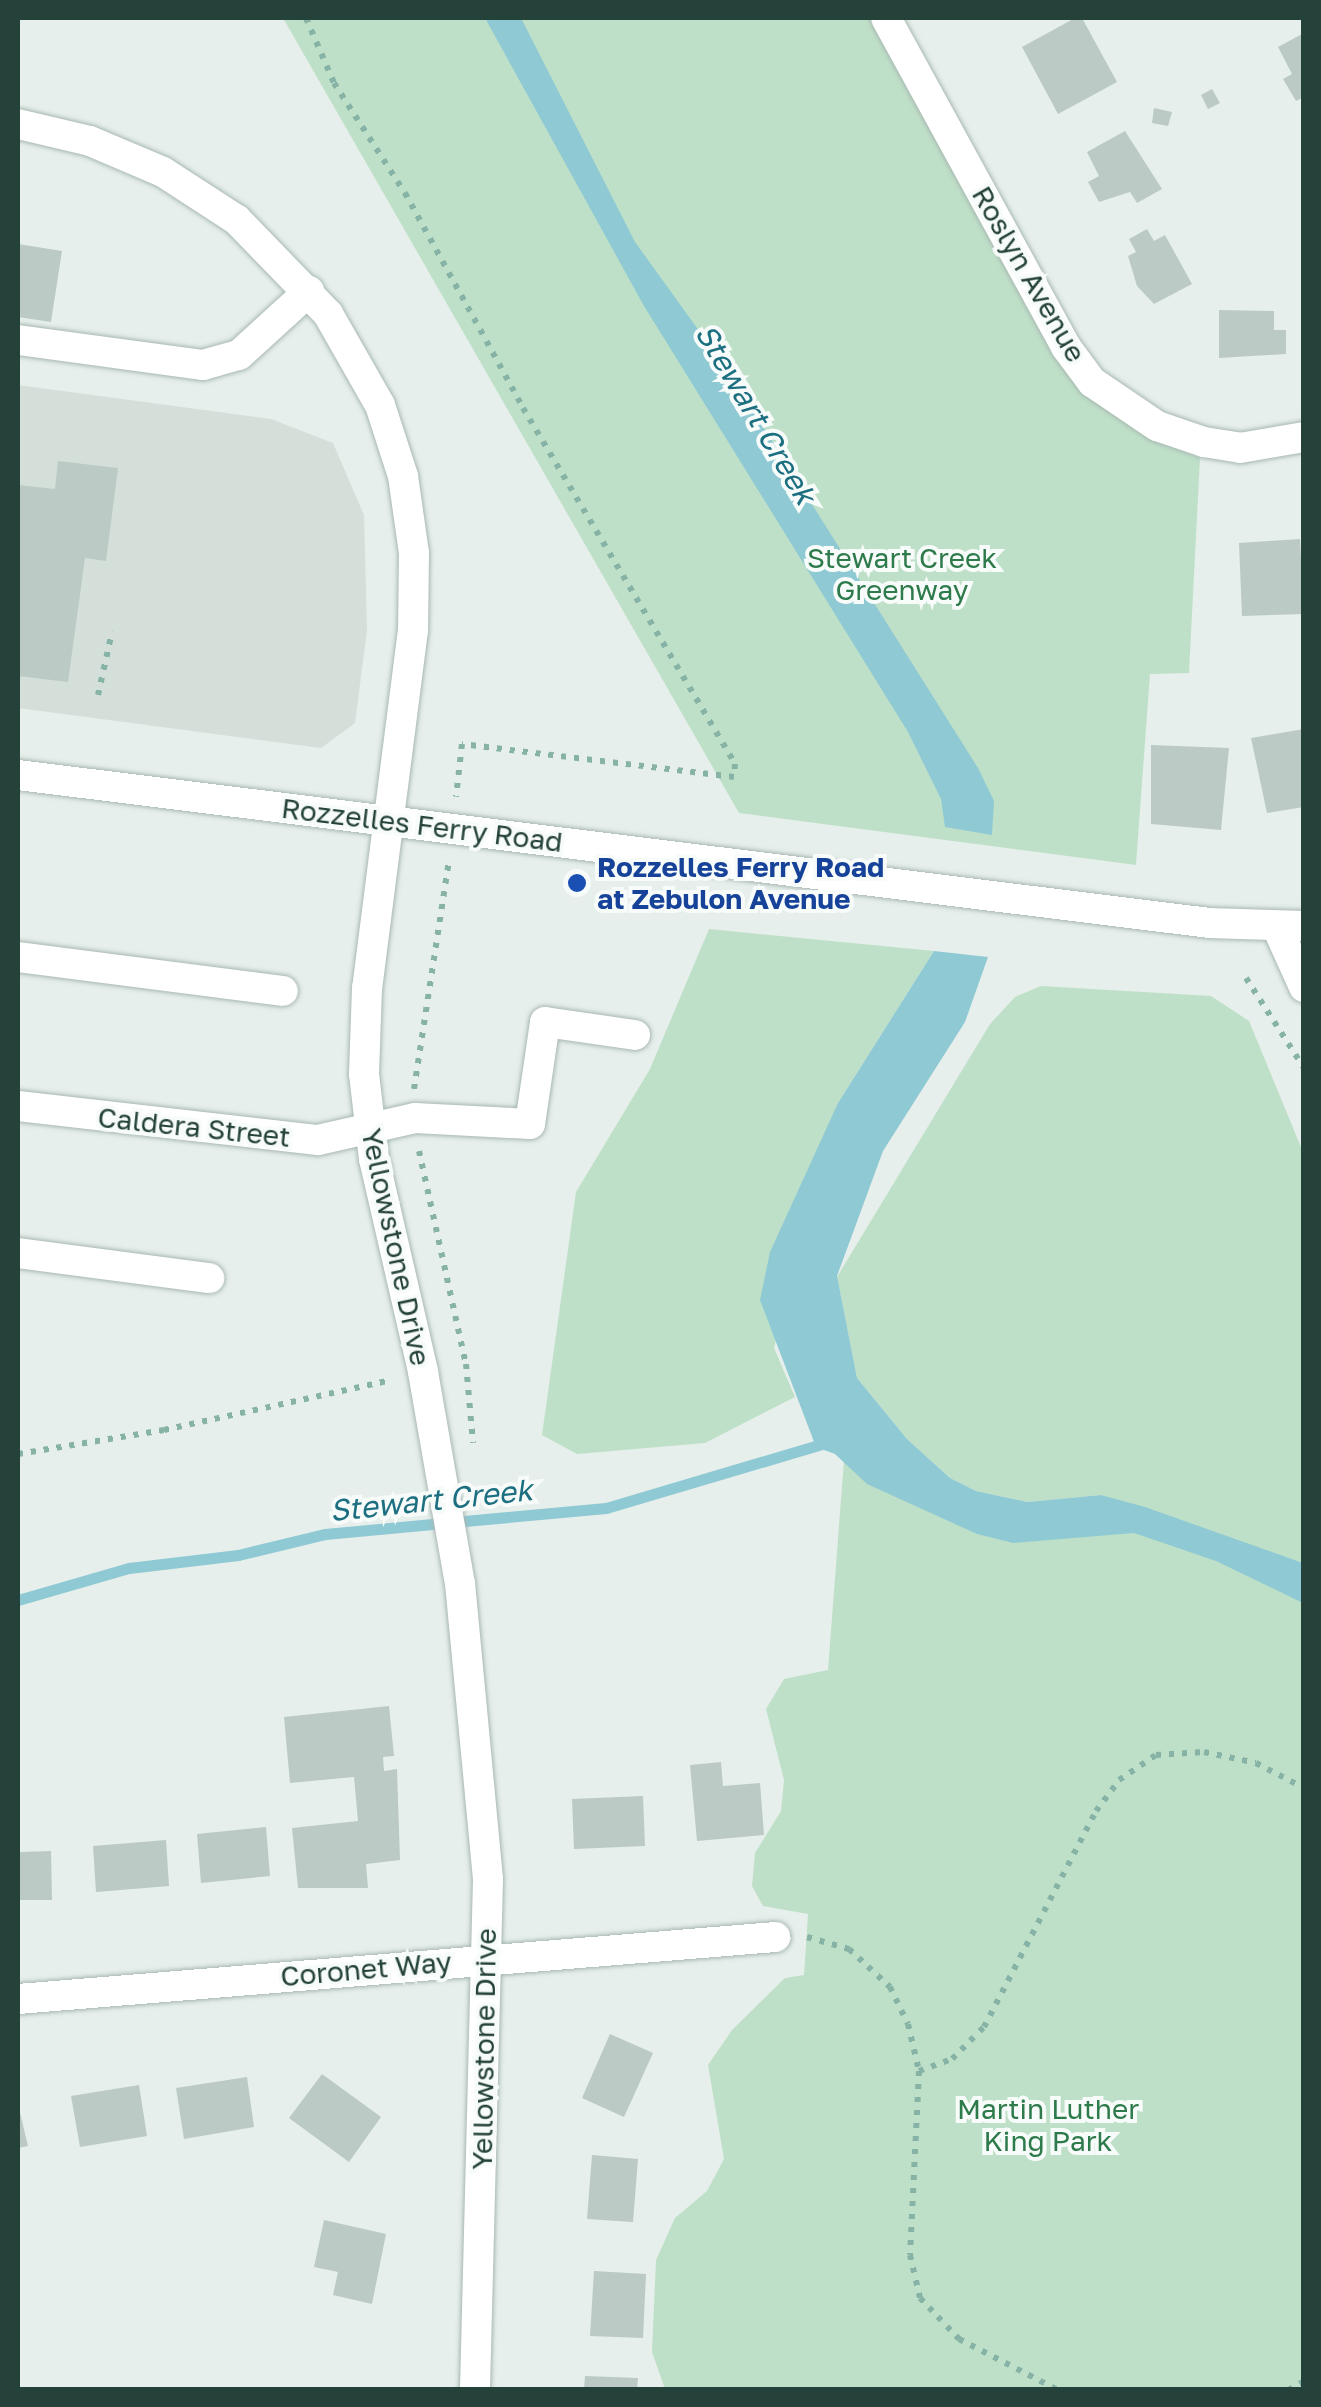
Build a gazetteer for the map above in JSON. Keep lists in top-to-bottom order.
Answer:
{
  "streets": {
    "street": [
      "Roslyn Avenue",
      "Rozzelles Ferry Road",
      "Caldera Street",
      "Yellowstone Drive",
      "Coronet Way"
    ]
  },
  "crossings": [
    ["Rozzelles Ferry Road", "Yellowstone Drive"],
    ["Caldera Street", "Yellowstone Drive"],
    ["Yellowstone Drive", "Coronet Way"]
  ],
  "water": ["Stewart Creek"],
  "parks": ["Stewart Creek Greenway", "Martin Luther King Park"],
  "places": ["Rozzelles Ferry Road at Zebulon Avenue"]
}
